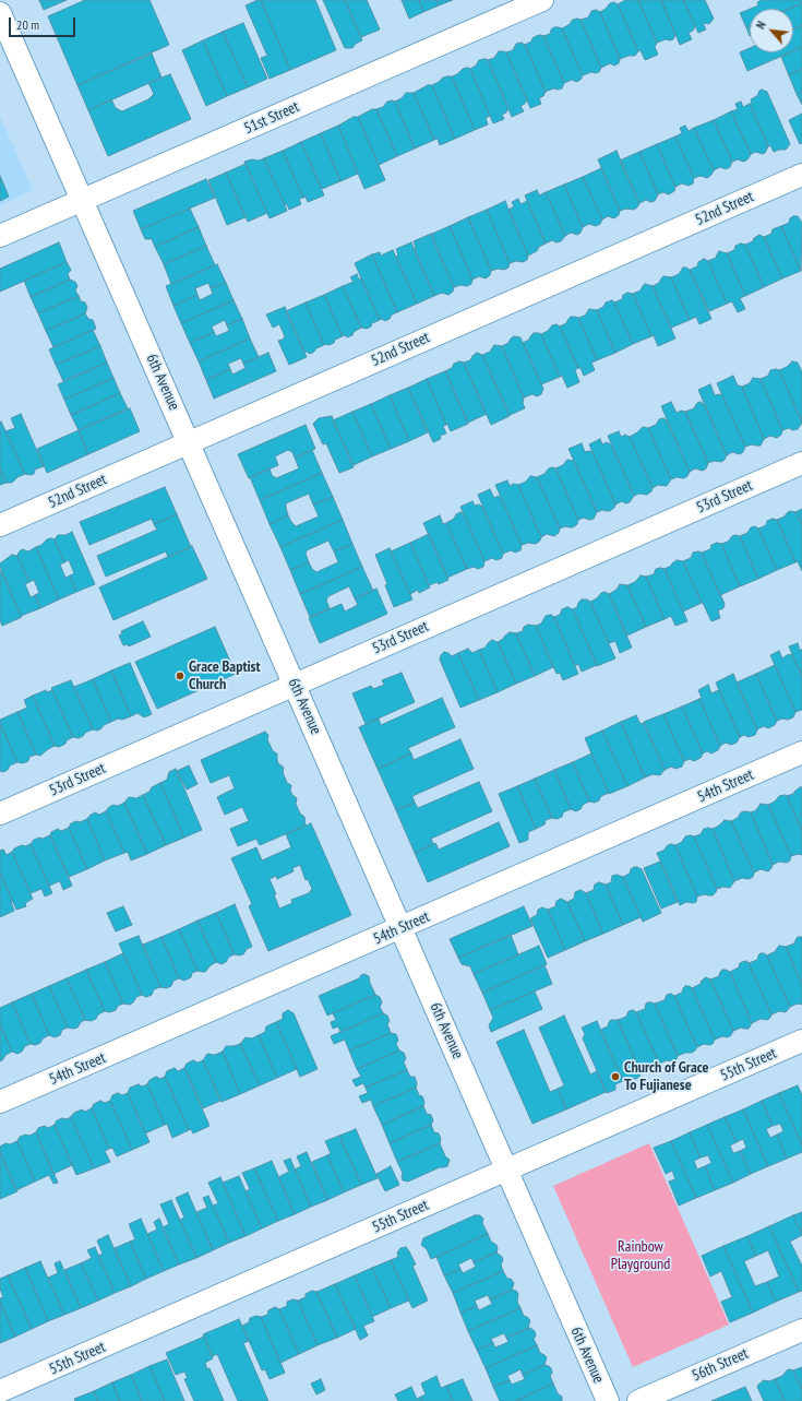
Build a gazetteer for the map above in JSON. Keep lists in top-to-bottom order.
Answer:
{
  "streets": {
    "street": [
      "51st Street",
      "52nd Street",
      "6th Avenue",
      "53rd Street",
      "54th Street",
      "55th Street",
      "56th Street"
    ]
  },
  "crossings": [
    ["51st Street", "6th Avenue"],
    ["52nd Street", "6th Avenue"],
    ["6th Avenue", "53rd Street"],
    ["6th Avenue", "54th Street"],
    ["6th Avenue", "55th Street"]
  ],
  "parks": ["Rainbow Playground"],
  "places": ["Grace Baptist Church", "Church of Grace To Fujianese"],
  "scale_bar": "20 m",
  "north": "top left"
}
